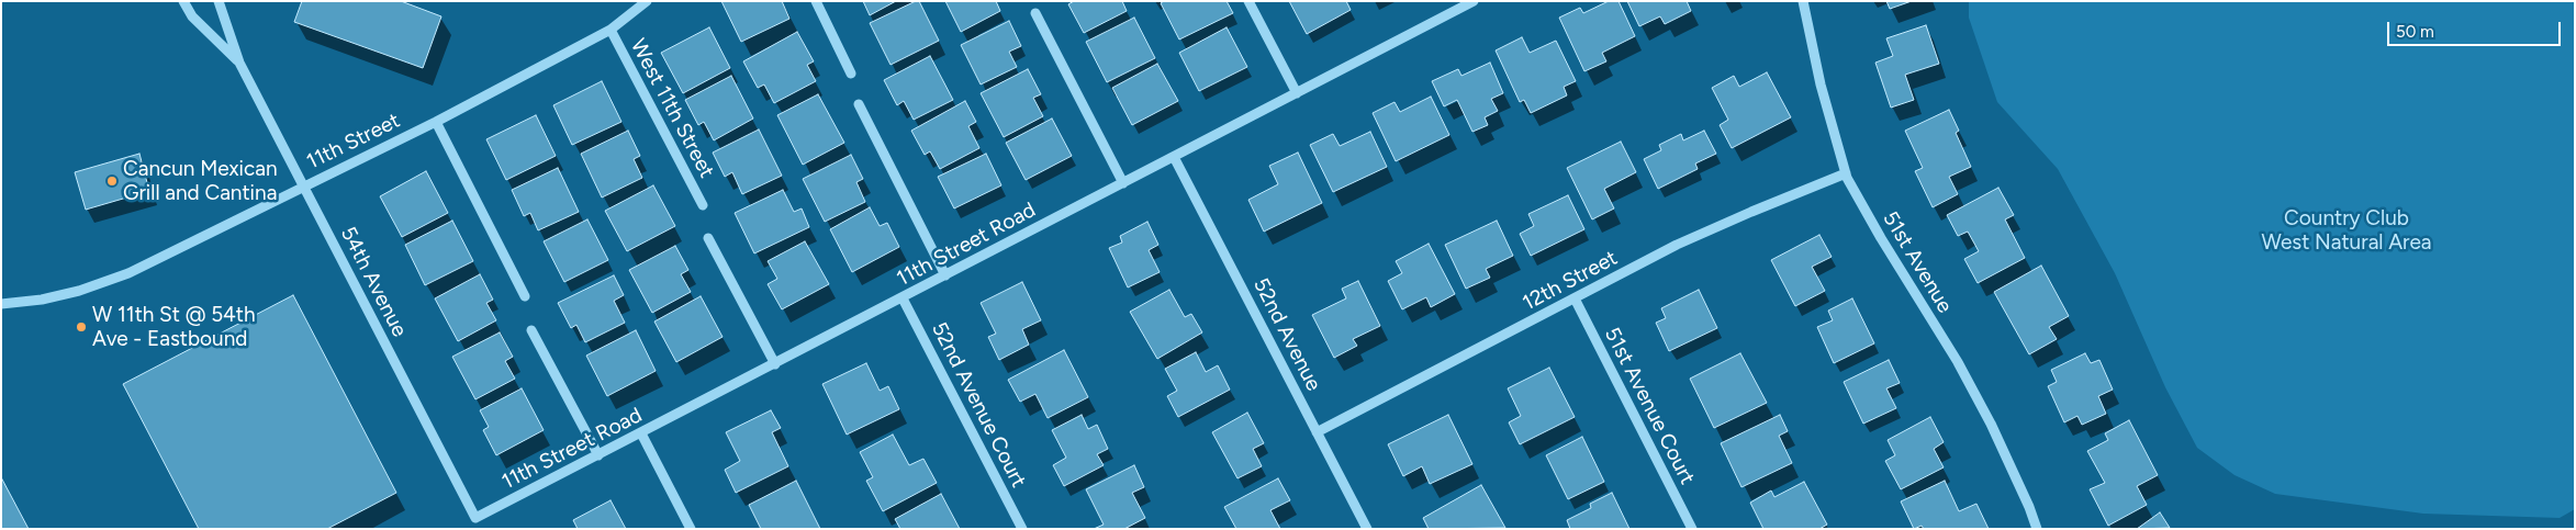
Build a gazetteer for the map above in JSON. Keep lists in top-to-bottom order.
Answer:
{
  "streets": {
    "street": [
      "West 11th Street",
      "11th Street",
      "11th Street Road",
      "51st Avenue",
      "12th Street",
      "54th Avenue",
      "52nd Avenue",
      "52nd Avenue Court",
      "51st Avenue Court"
    ]
  },
  "crossings": [
    ["West 11th Street", "11th Street"],
    ["11th Street", "54th Avenue"],
    ["11th Street Road", "54th Avenue"],
    ["11th Street Road", "52nd Avenue"],
    ["11th Street Road", "52nd Avenue Court"],
    ["51st Avenue", "12th Street"],
    ["12th Street", "52nd Avenue"],
    ["12th Street", "51st Avenue Court"]
  ],
  "parks": ["Country Club West Natural Area"],
  "places": ["Cancun Mexican Grill and Cantina", "W 11th St @ 54th Ave - Eastbound"],
  "scale_bar": "50 m"
}
